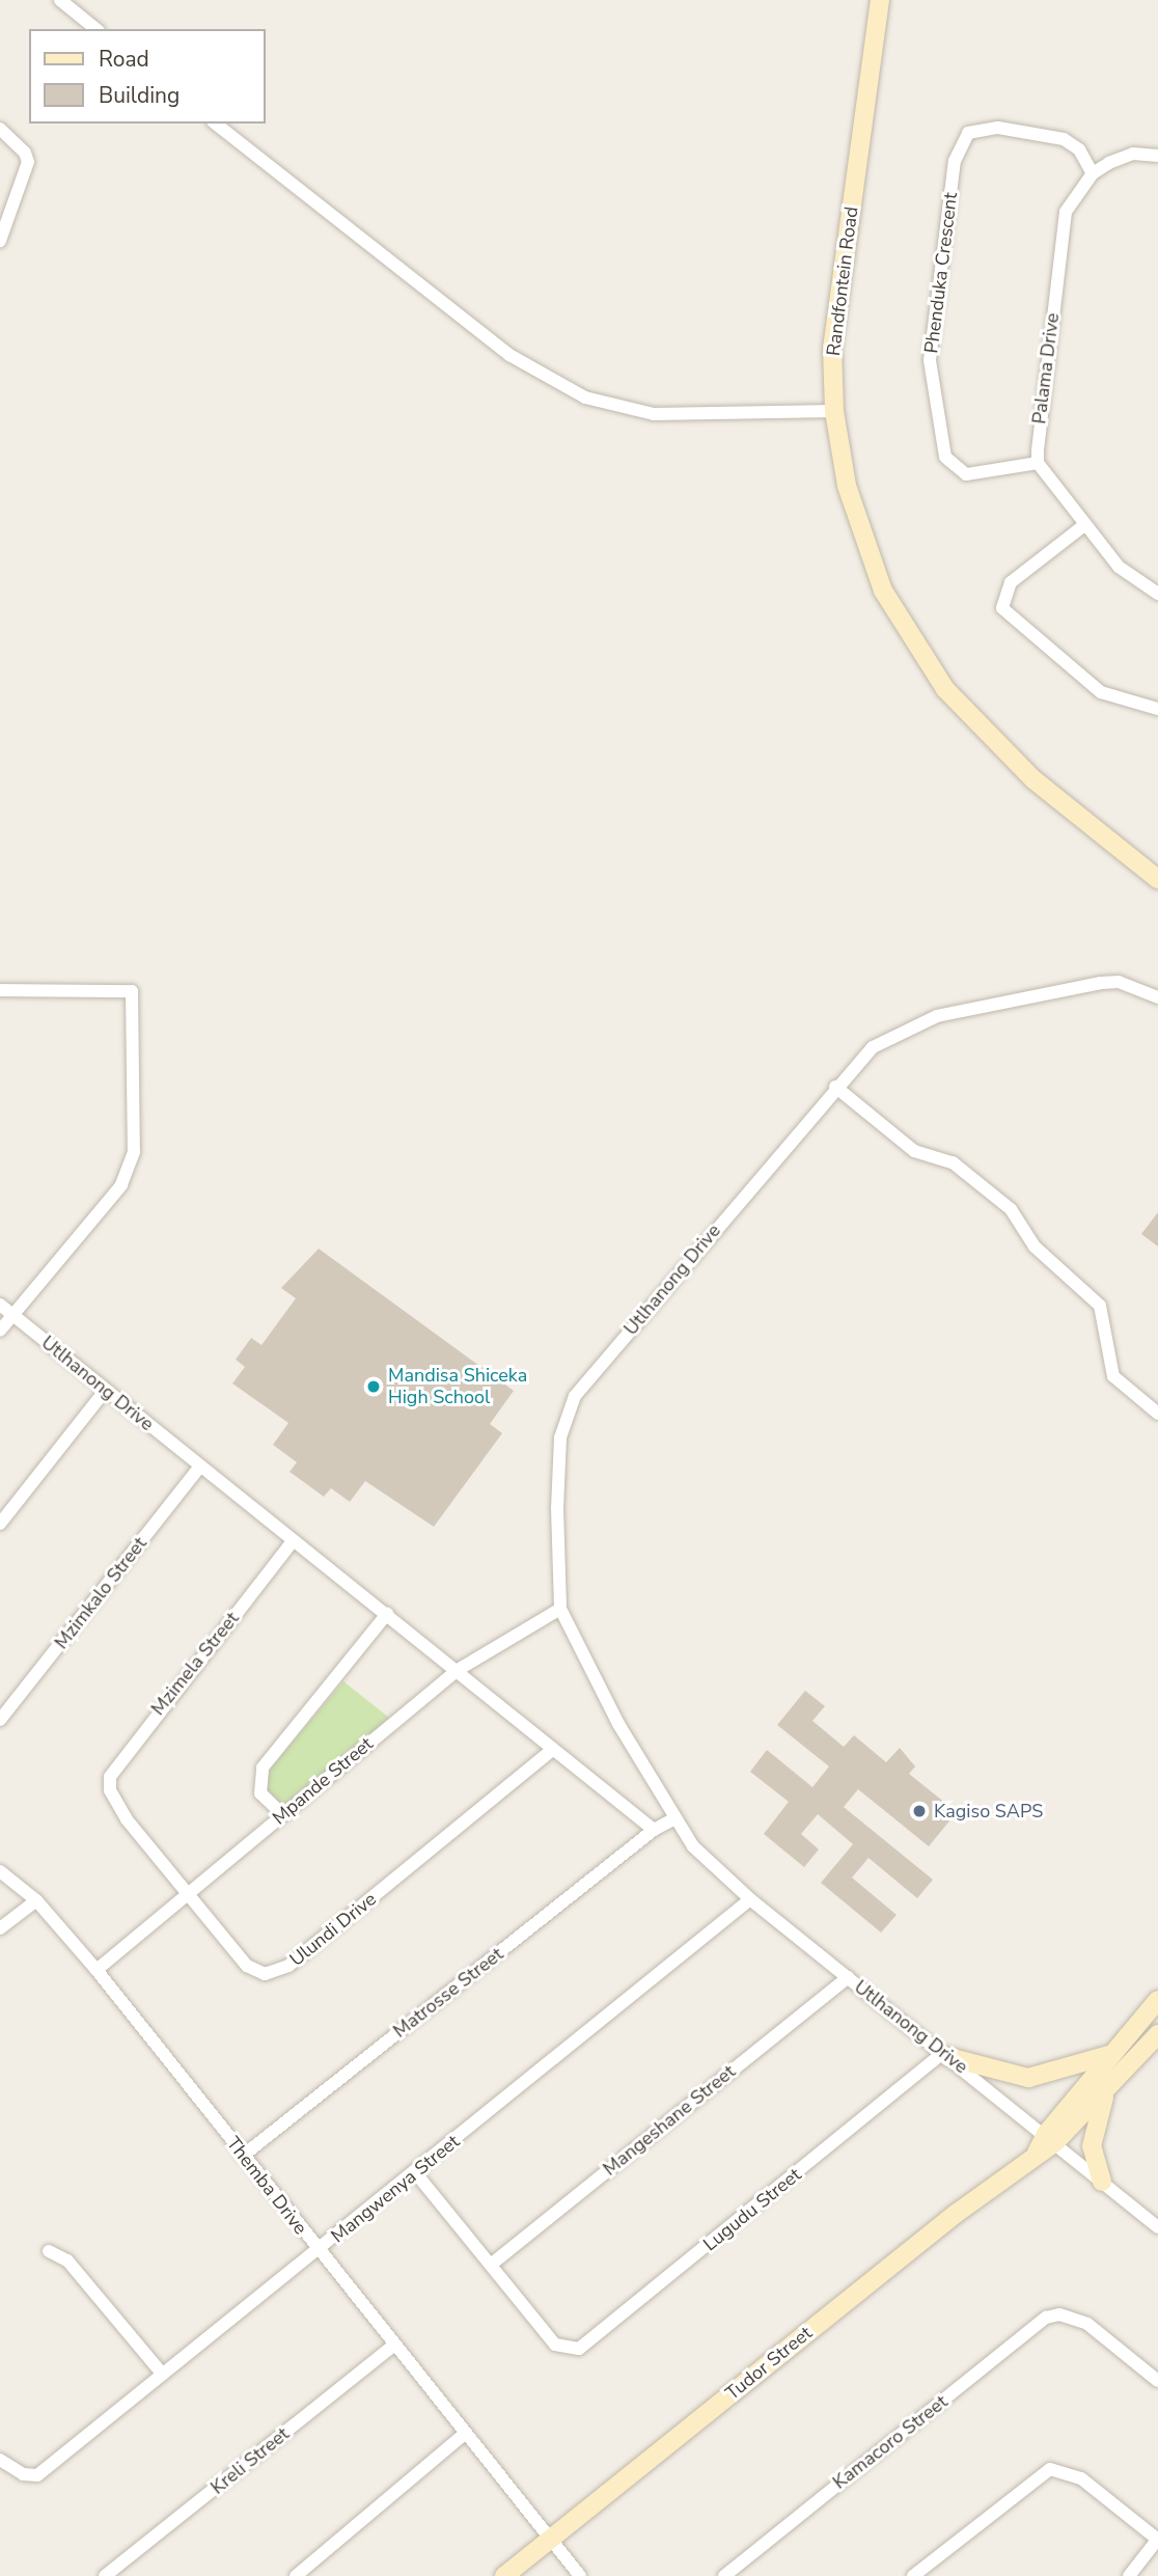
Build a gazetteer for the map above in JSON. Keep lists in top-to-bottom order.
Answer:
{
  "streets": {
    "street": [
      "Phenduka Crescent",
      "Randfontein Road",
      "Palama Drive",
      "Utlhanong Drive",
      "Mzimkalo Street",
      "Mzimela Street",
      "Mpande Street",
      "Ulundi Drive",
      "Matrosse Street",
      "Mangeshane Street",
      "Themba Drive",
      "Mangwenya Street",
      "Lugudu Street",
      "Tudor Street",
      "Kamacoro Street",
      "Kreli Street"
    ]
  },
  "crossings": [
    ["Phenduka Crescent", "Palama Drive"],
    ["Utlhanong Drive", "Mzimkalo Street"],
    ["Utlhanong Drive", "Mzimela Street"],
    ["Utlhanong Drive", "Mpande Street"],
    ["Utlhanong Drive", "Ulundi Drive"],
    ["Utlhanong Drive", "Matrosse Street"],
    ["Utlhanong Drive", "Mangeshane Street"],
    ["Utlhanong Drive", "Mangwenya Street"],
    ["Utlhanong Drive", "Lugudu Street"],
    ["Utlhanong Drive", "Tudor Street"],
    ["Mzimela Street", "Ulundi Drive"],
    ["Mpande Street", "Ulundi Drive"],
    ["Mpande Street", "Themba Drive"],
    ["Matrosse Street", "Themba Drive"],
    ["Mangeshane Street", "Lugudu Street"],
    ["Themba Drive", "Mangwenya Street"],
    ["Themba Drive", "Tudor Street"],
    ["Themba Drive", "Kreli Street"]
  ],
  "places": ["Mandisa Shiceka High School", "Kagiso SAPS"],
  "legend": ["Road", "Building"]
}
